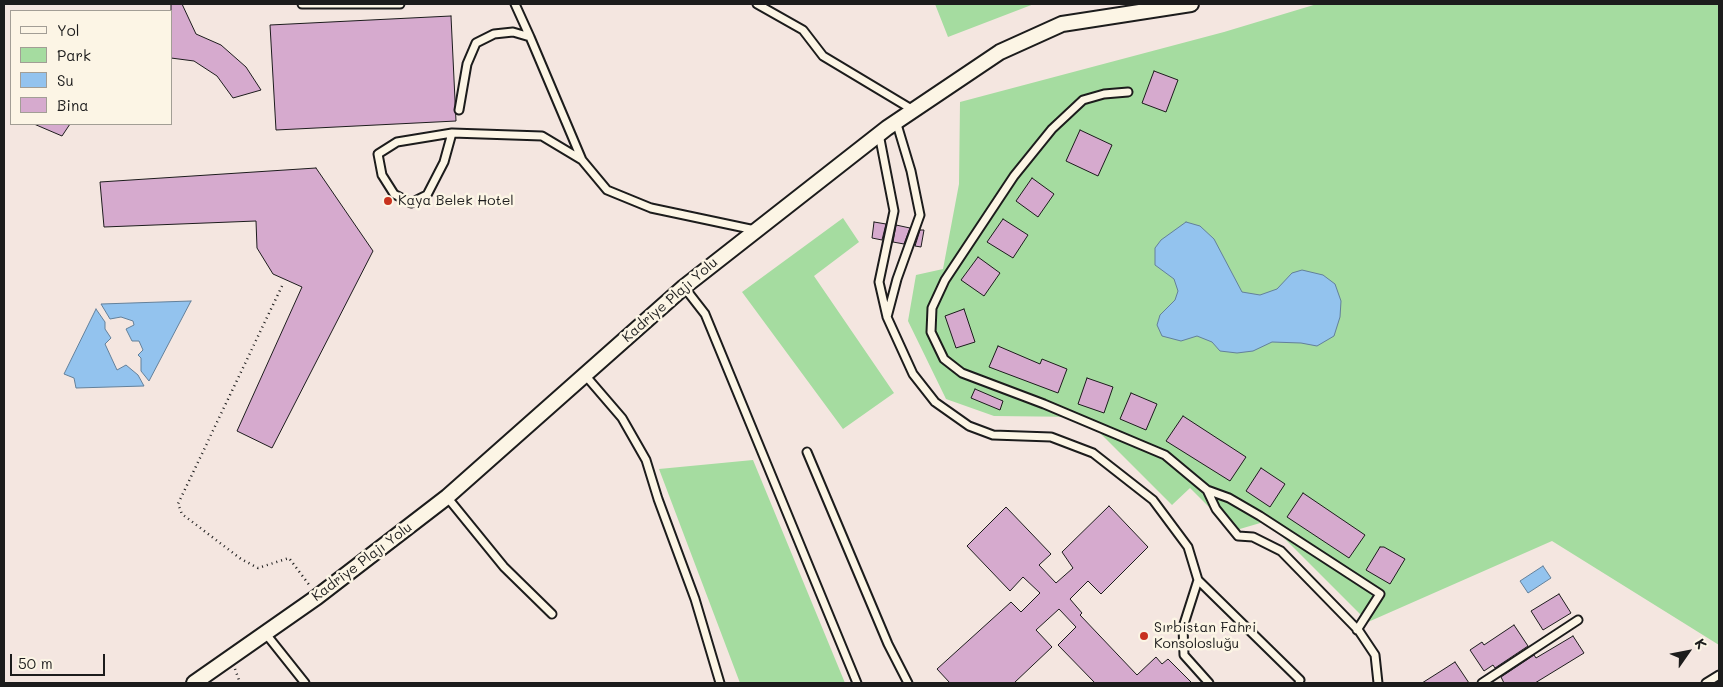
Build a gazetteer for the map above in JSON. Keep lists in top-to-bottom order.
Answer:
{
  "streets": {
    "street": ["Kadriye Plajı Yolu"]
  },
  "places": ["Kaya Belek Hotel", "Sırbistan Fahri Konsolosluğu"],
  "legend": [
    "Yol",
    "Park",
    "Su",
    "Bina"
  ],
  "scale_bar": "50 m",
  "north": "top right"
}
